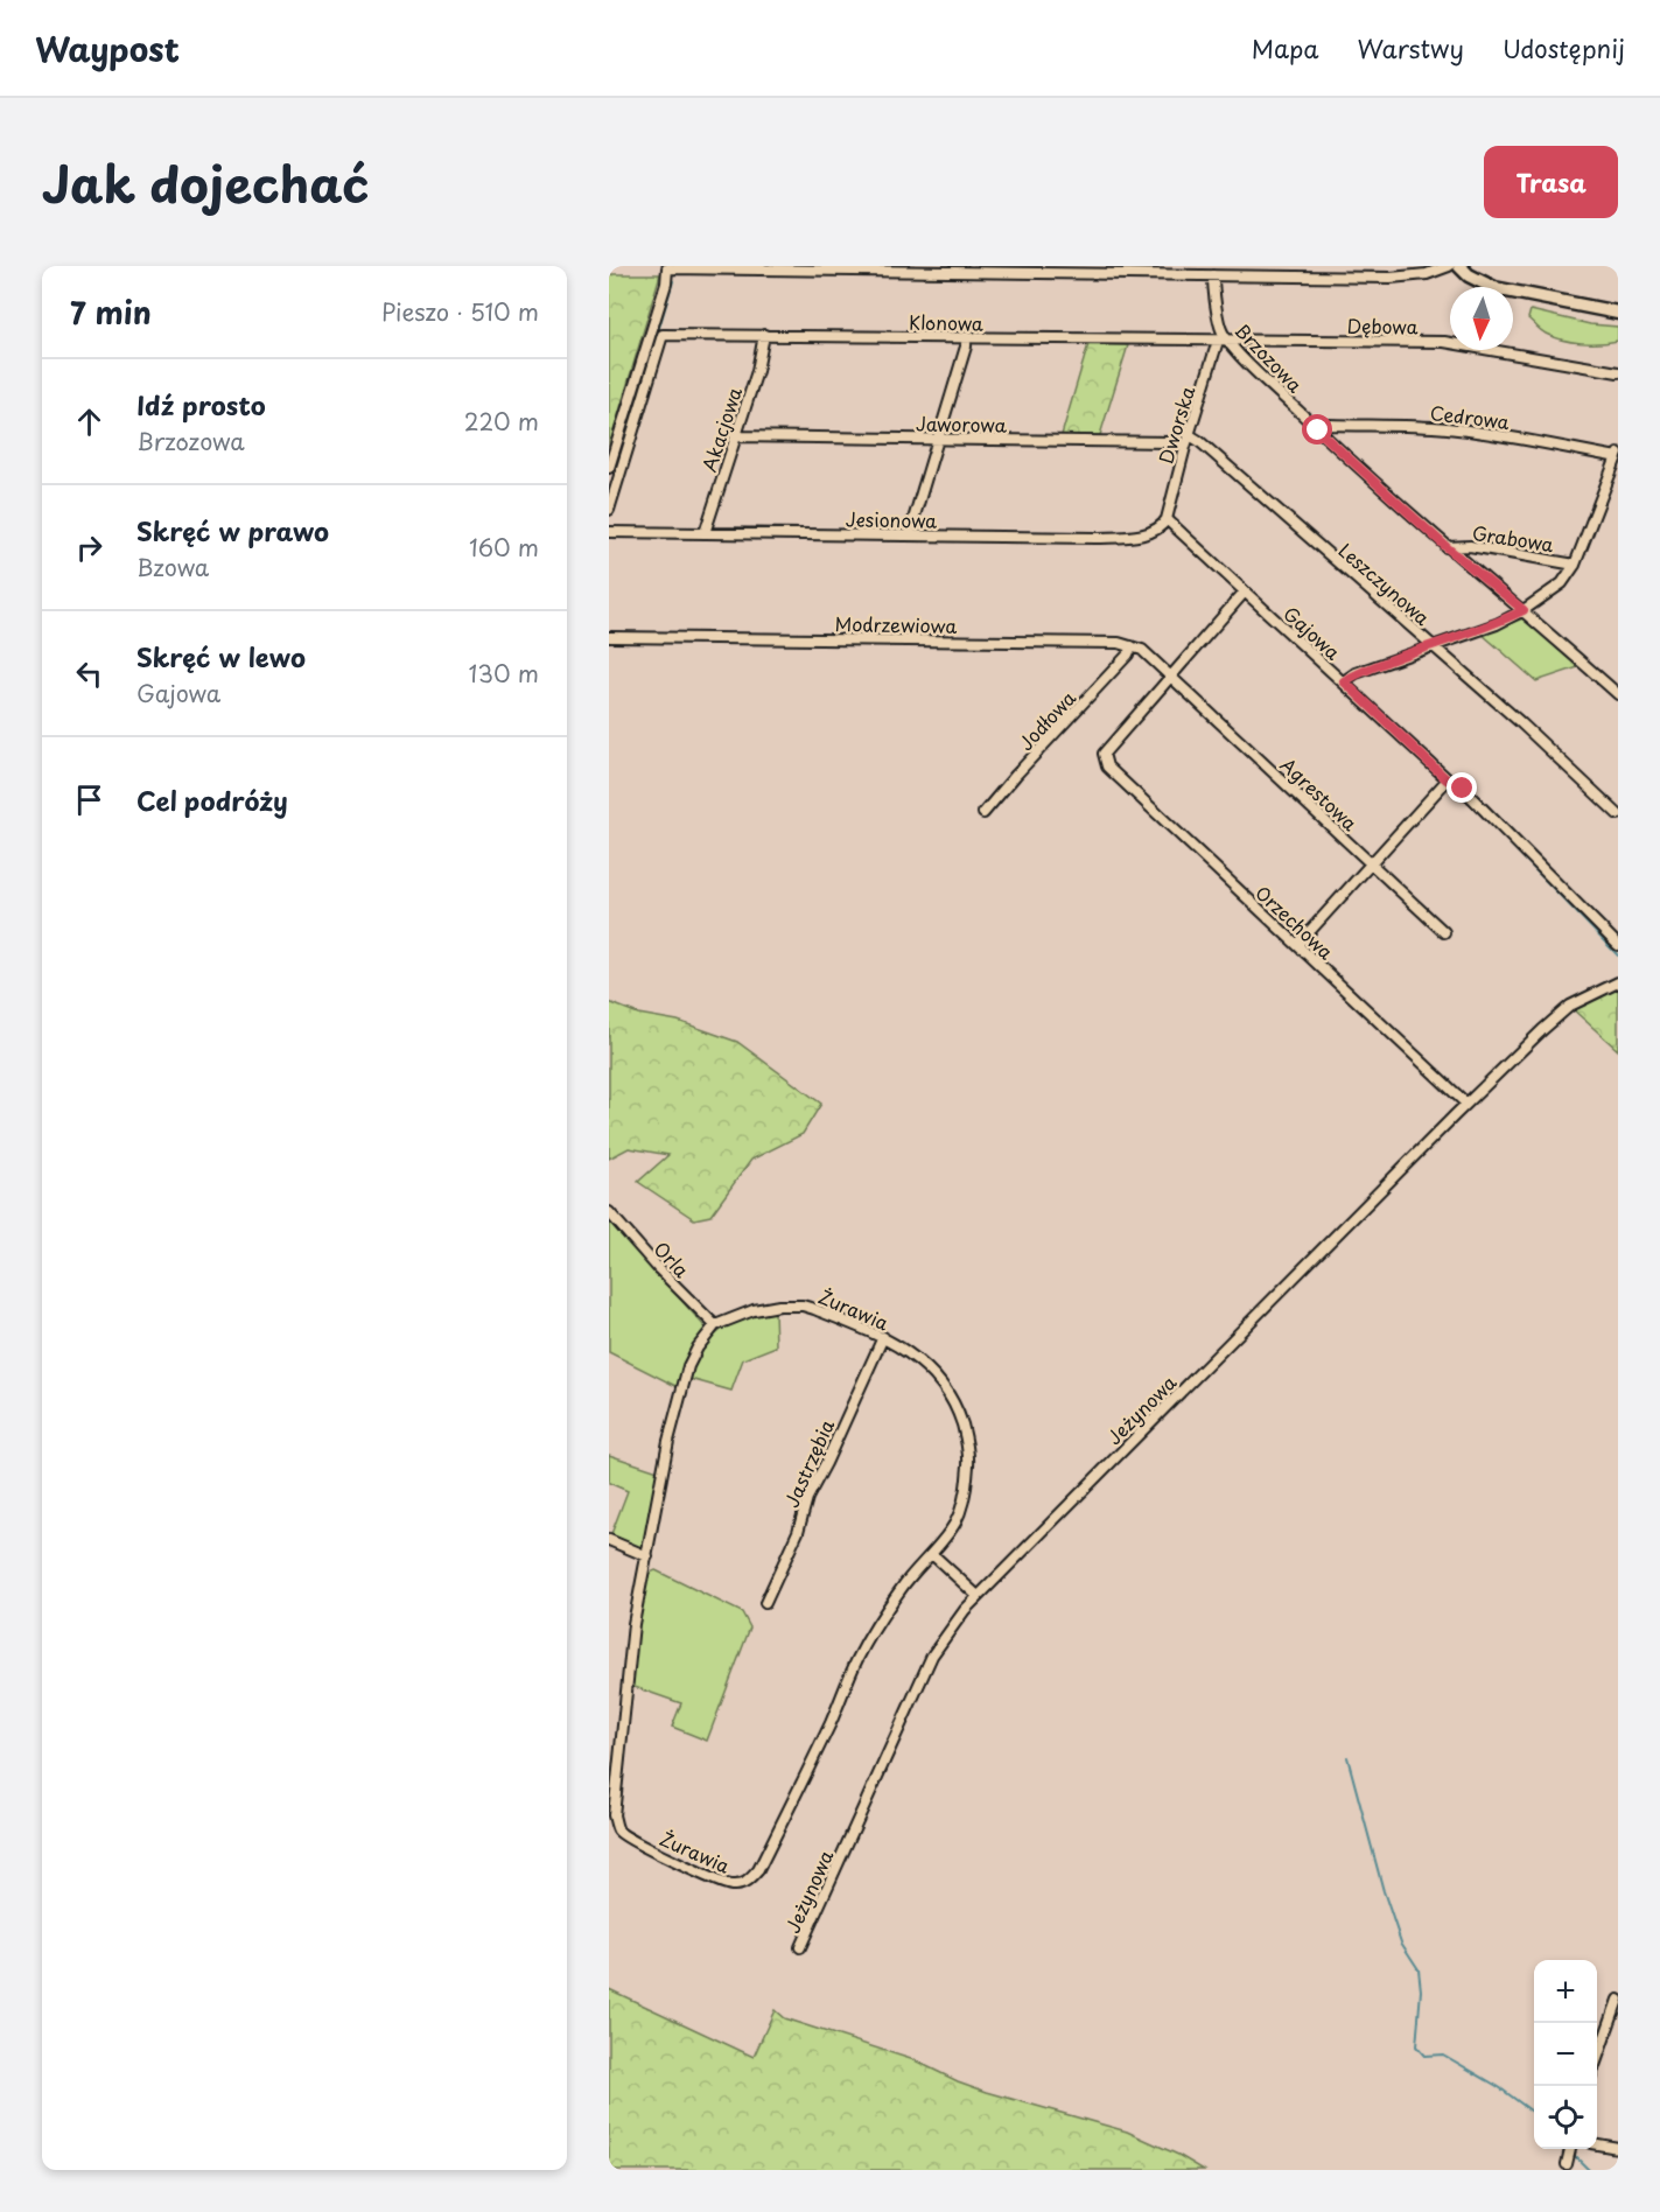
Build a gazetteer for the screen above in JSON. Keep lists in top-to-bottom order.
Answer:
{
  "streets": {
    "street": [
      "Klonowa",
      "Dębowa",
      "Brzozowa",
      "Cedrowa",
      "Jaworowa",
      "Dworska",
      "Akacjowa",
      "Jesionowa",
      "Grabowa",
      "Leszczynowa",
      "Modrzewiowa",
      "Gajowa",
      "Jodłowa",
      "Agrestowa",
      "Orzechowa",
      "Orla",
      "Żurawia",
      "Jeżynowa",
      "Jastrzębia"
    ]
  },
  "crossings": [
    ["Klonowa", "Dębowa"],
    ["Klonowa", "Brzozowa"],
    ["Klonowa", "Dworska"],
    ["Klonowa", "Akacjowa"],
    ["Dębowa", "Brzozowa"],
    ["Dębowa", "Dworska"],
    ["Brzozowa", "Cedrowa"],
    ["Brzozowa", "Dworska"],
    ["Brzozowa", "Grabowa"],
    ["Cedrowa", "Grabowa"],
    ["Jaworowa", "Dworska"],
    ["Jaworowa", "Akacjowa"],
    ["Dworska", "Jesionowa"],
    ["Dworska", "Leszczynowa"],
    ["Dworska", "Gajowa"],
    ["Akacjowa", "Jesionowa"],
    ["Jesionowa", "Gajowa"],
    ["Grabowa", "Leszczynowa"],
    ["Grabowa", "Gajowa"],
    ["Modrzewiowa", "Jodłowa"],
    ["Modrzewiowa", "Agrestowa"],
    ["Modrzewiowa", "Orzechowa"],
    ["Agrestowa", "Orzechowa"],
    ["Orzechowa", "Jeżynowa"],
    ["Orla", "Żurawia"],
    ["Żurawia", "Jastrzębia"]
  ],
  "north": "bottom",
  "page": {
    "header": "Waypost",
    "nav": ["Mapa", "Warstwy", "Udostępnij"],
    "title": "Jak dojechać",
    "buttons": "Trasa",
    "heading": ["7 min", "Pieszo · 510 m"],
    "list": [
      ["Idź prosto", "Brzozowa", "220 m"],
      ["Skręć w prawo", "Bzowa", "160 m"],
      ["Skręć w lewo", "Gajowa", "130 m"],
      "Cel podróży"
    ],
    "map_buttons": ["+", "−"]
  }
}
